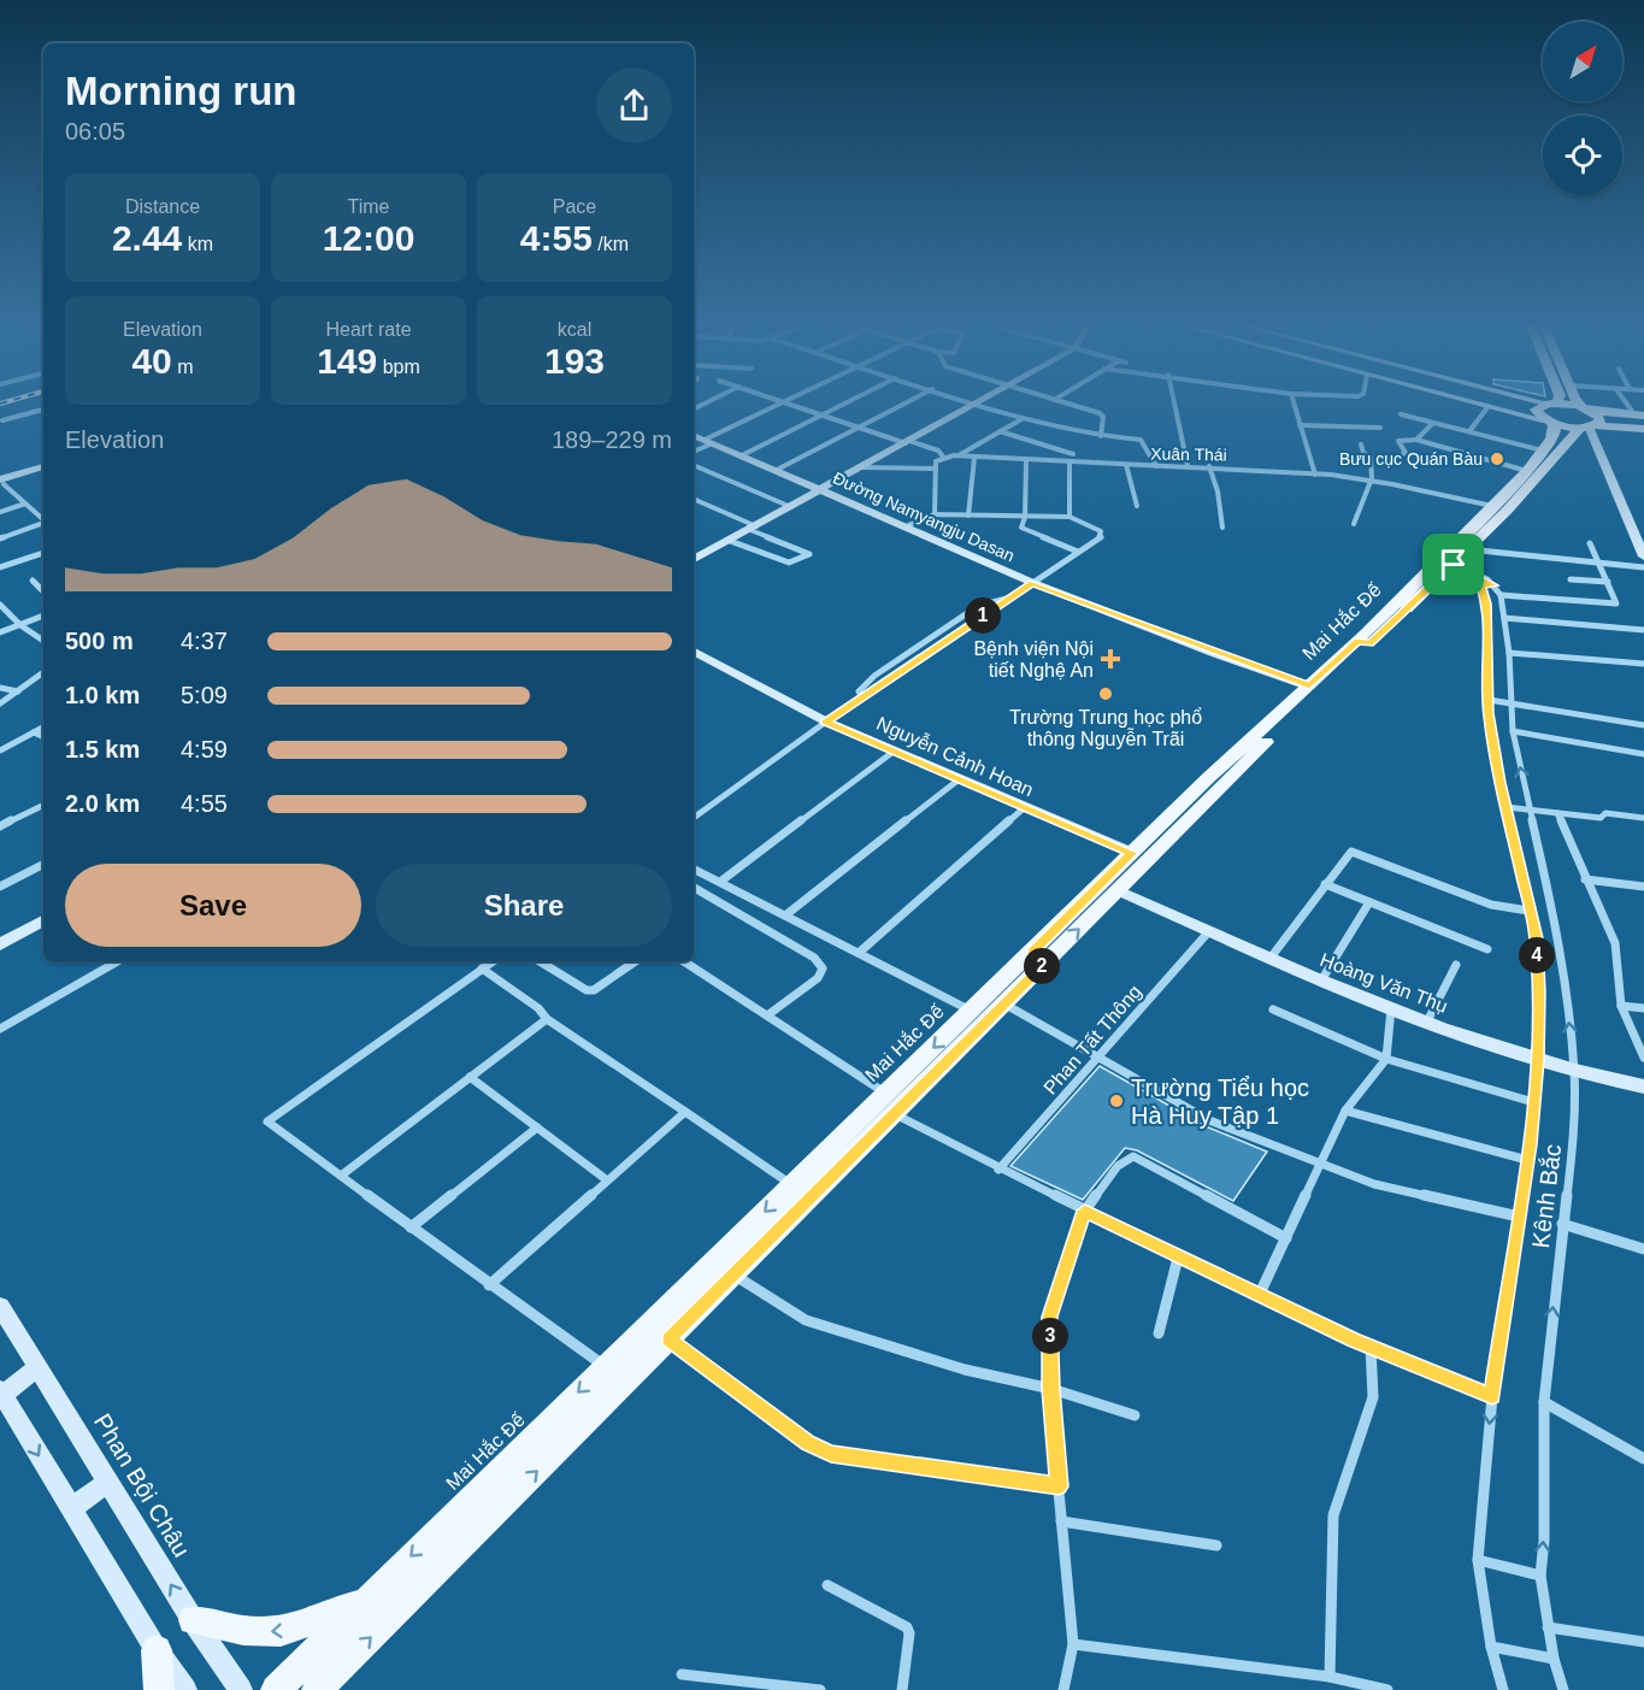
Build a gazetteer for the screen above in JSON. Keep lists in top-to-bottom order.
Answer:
{
  "streets": {
    "main road": ["Mai Hắc Đế"],
    "street": [
      "Xuân Thái",
      "Đường Namyangju Dasan",
      "Nguyễn Cảnh Hoan",
      "Hoàng Văn Thụ",
      "Phan Tất Thông",
      "Kênh Bắc",
      "Phan Bội Châu"
    ]
  },
  "crossings": [
    ["Xuân Thái", "Mai Hắc Đế"],
    ["Đường Namyangju Dasan", "Mai Hắc Đế"],
    ["Mai Hắc Đế", "Nguyễn Cảnh Hoan"],
    ["Mai Hắc Đế", "Hoàng Văn Thụ"],
    ["Mai Hắc Đế", "Kênh Bắc"],
    ["Hoàng Văn Thụ", "Phan Tất Thông"],
    ["Hoàng Văn Thụ", "Kênh Bắc"]
  ],
  "places": {
    "other": ["Bưu cục Quán Bàu", "Trường Trung học phổ thông Nguyễn Trãi", "Trường Tiểu học Hà Huy Tập 1"],
    "health": ["Bệnh viện Nội tiết Nghệ An"]
  },
  "north": "top right",
  "page": {
    "heading": ["Morning run", "06:05"],
    "stats": [
      ["Distance", "2.44 km"],
      ["Time", "12:00"],
      ["Pace", "4:55 /km"],
      ["Elevation", "40 m"],
      ["Heart rate", "149 bpm"],
      ["kcal", "193"]
    ],
    "chart": ["Elevation", "189–229 m"],
    "pins": [
      "1",
      "4",
      "2",
      "3"
    ],
    "list": [
      {
        "name": "500 m",
        "note": "4:37"
      },
      {
        "name": "1.0 km",
        "note": "5:09"
      },
      {
        "name": "1.5 km",
        "note": "4:59"
      },
      {
        "name": "2.0 km",
        "note": "4:55"
      }
    ],
    "buttons": ["Save", "Share"]
  }
}
